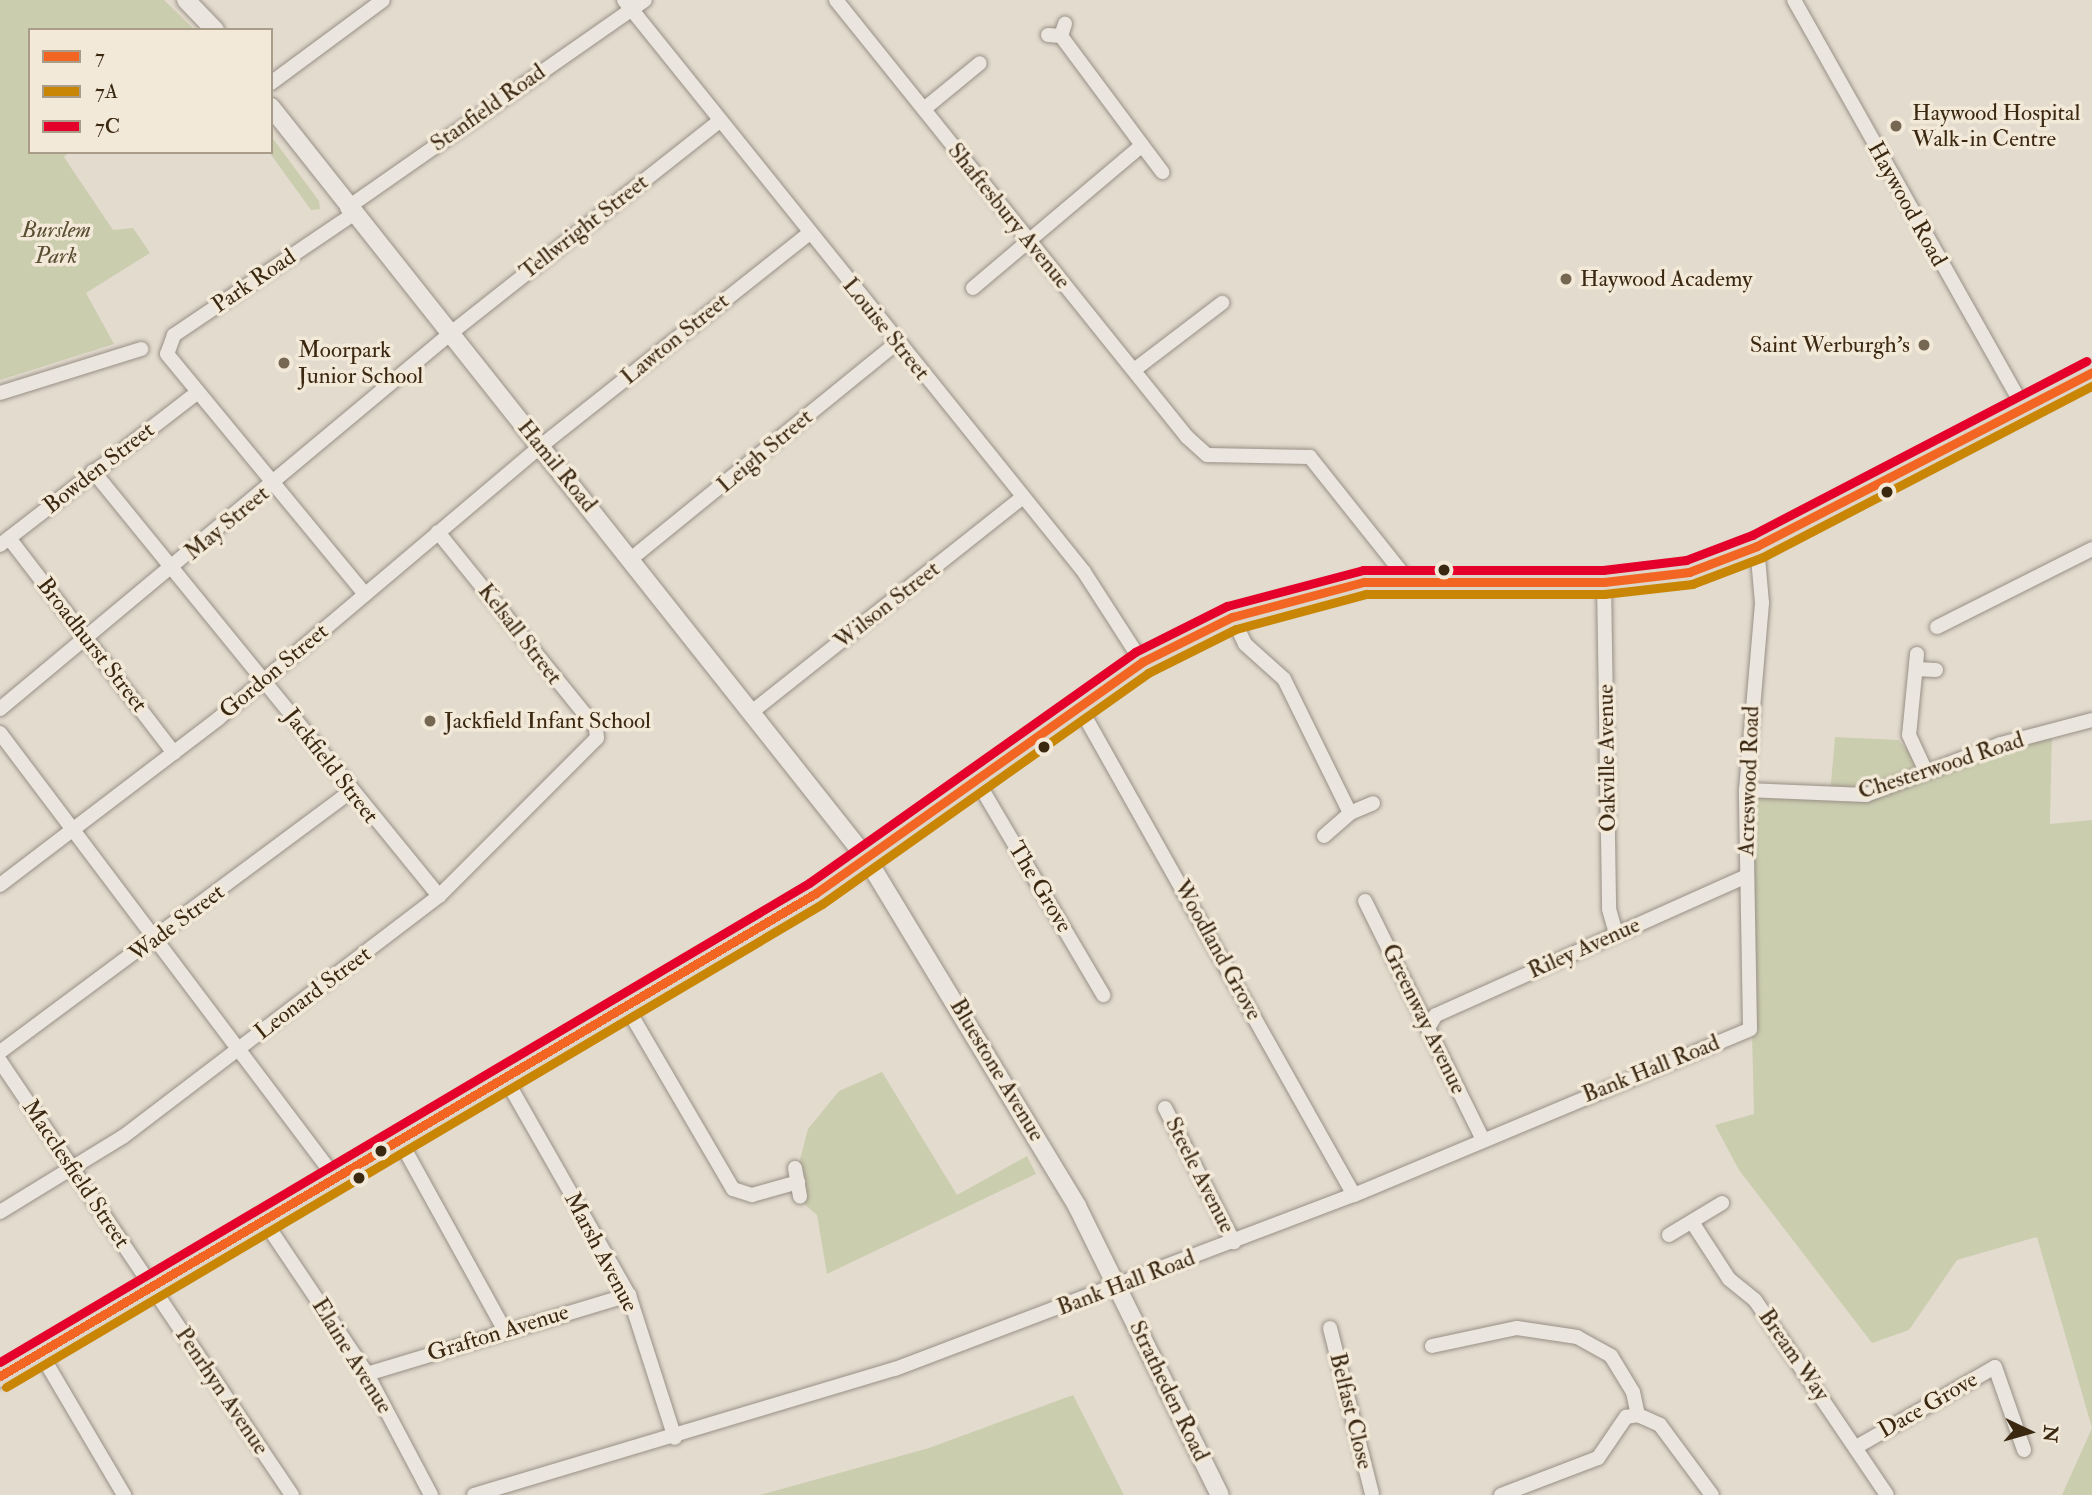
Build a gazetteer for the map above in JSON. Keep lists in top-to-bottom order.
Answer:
{
  "streets": {
    "street": [
      "Stanfield Road",
      "Haywood Road",
      "Shaftesbury Avenue",
      "Tellwright Street",
      "Park Road",
      "Louise Street",
      "Lawton Street",
      "Leigh Street",
      "Hamil Road",
      "Bowden Street",
      "May Street",
      "Wilson Street",
      "Kelsall Street",
      "Broadhurst Street",
      "Gordon Street",
      "Oakville Avenue",
      "Jackfield Street",
      "Chesterwood Road",
      "Acreswood Road",
      "The Grove",
      "Wade Street",
      "Riley Avenue",
      "Woodland Grove",
      "Leonard Street",
      "Greenway Avenue",
      "Bank Hall Road",
      "Bluestone Avenue",
      "Macclesfield Street",
      "Steele Avenue",
      "Marsh Avenue",
      "Grafton Avenue",
      "Bream Way",
      "Elaine Avenue",
      "Penrhyn Avenue",
      "Stratheden Road",
      "Dace Grove",
      "Belfast Close"
    ]
  },
  "crossings": [
    ["Stanfield Road", "Park Road"],
    ["Stanfield Road", "Louise Street"],
    ["Stanfield Road", "Hamil Road"],
    ["Tellwright Street", "Louise Street"],
    ["Tellwright Street", "Hamil Road"],
    ["Tellwright Street", "May Street"],
    ["Park Road", "Hamil Road"],
    ["Park Road", "Bowden Street"],
    ["Louise Street", "Lawton Street"],
    ["Louise Street", "Leigh Street"],
    ["Louise Street", "Wilson Street"],
    ["Lawton Street", "Hamil Road"],
    ["Lawton Street", "Gordon Street"],
    ["Leigh Street", "Hamil Road"],
    ["Hamil Road", "May Street"],
    ["Hamil Road", "Wilson Street"],
    ["Hamil Road", "Gordon Street"],
    ["Hamil Road", "Bluestone Avenue"],
    ["Bowden Street", "Broadhurst Street"],
    ["Bowden Street", "Jackfield Street"],
    ["May Street", "Broadhurst Street"],
    ["May Street", "Jackfield Street"],
    ["Kelsall Street", "Gordon Street"],
    ["Kelsall Street", "Leonard Street"],
    ["Broadhurst Street", "Gordon Street"],
    ["Gordon Street", "Jackfield Street"],
    ["Oakville Avenue", "Riley Avenue"],
    ["Jackfield Street", "Wade Street"],
    ["Jackfield Street", "Leonard Street"],
    ["Chesterwood Road", "Acreswood Road"],
    ["Acreswood Road", "Riley Avenue"],
    ["Acreswood Road", "Bank Hall Road"],
    ["Riley Avenue", "Greenway Avenue"],
    ["Woodland Grove", "Bank Hall Road"],
    ["Leonard Street", "Macclesfield Street"],
    ["Greenway Avenue", "Bank Hall Road"],
    ["Bank Hall Road", "Bluestone Avenue"],
    ["Bank Hall Road", "Steele Avenue"],
    ["Bank Hall Road", "Marsh Avenue"],
    ["Bank Hall Road", "Stratheden Road"],
    ["Bluestone Avenue", "Stratheden Road"],
    ["Macclesfield Street", "Penrhyn Avenue"],
    ["Marsh Avenue", "Grafton Avenue"],
    ["Grafton Avenue", "Elaine Avenue"],
    ["Bream Way", "Dace Grove"]
  ],
  "parks": ["Burslem Park"],
  "places": [
    "Haywood Hospital Walk-in Centre",
    "Haywood Academy",
    "Saint Werburgh's",
    "Moorpark Junior School",
    "Jackfield Infant School"
  ],
  "lines": ["transit line 7C", "transit line 7", "transit line 7A"],
  "legend": ["7", "7A", "7C"],
  "north": "right"
}
